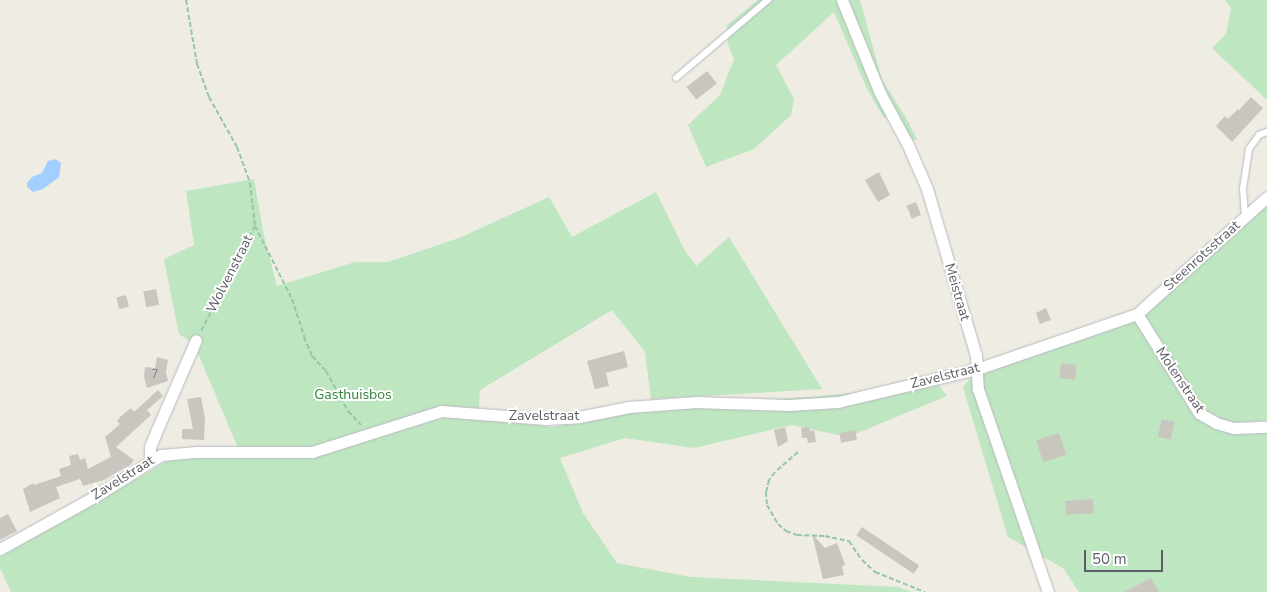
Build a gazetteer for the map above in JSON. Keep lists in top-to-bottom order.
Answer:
{
  "streets": {
    "street": [
      "Steenrotsstraat",
      "Meistraat",
      "Zavelstraat",
      "Molenstraat"
    ],
    "path": ["Wolvenstraat"]
  },
  "crossings": [
    ["Steenrotsstraat", "Zavelstraat"],
    ["Steenrotsstraat", "Molenstraat"],
    ["Meistraat", "Zavelstraat"],
    ["Zavelstraat", "Molenstraat"]
  ],
  "parks": ["Gasthuisbos"],
  "house_numbers": ["7"],
  "scale_bar": "50 m"
}
